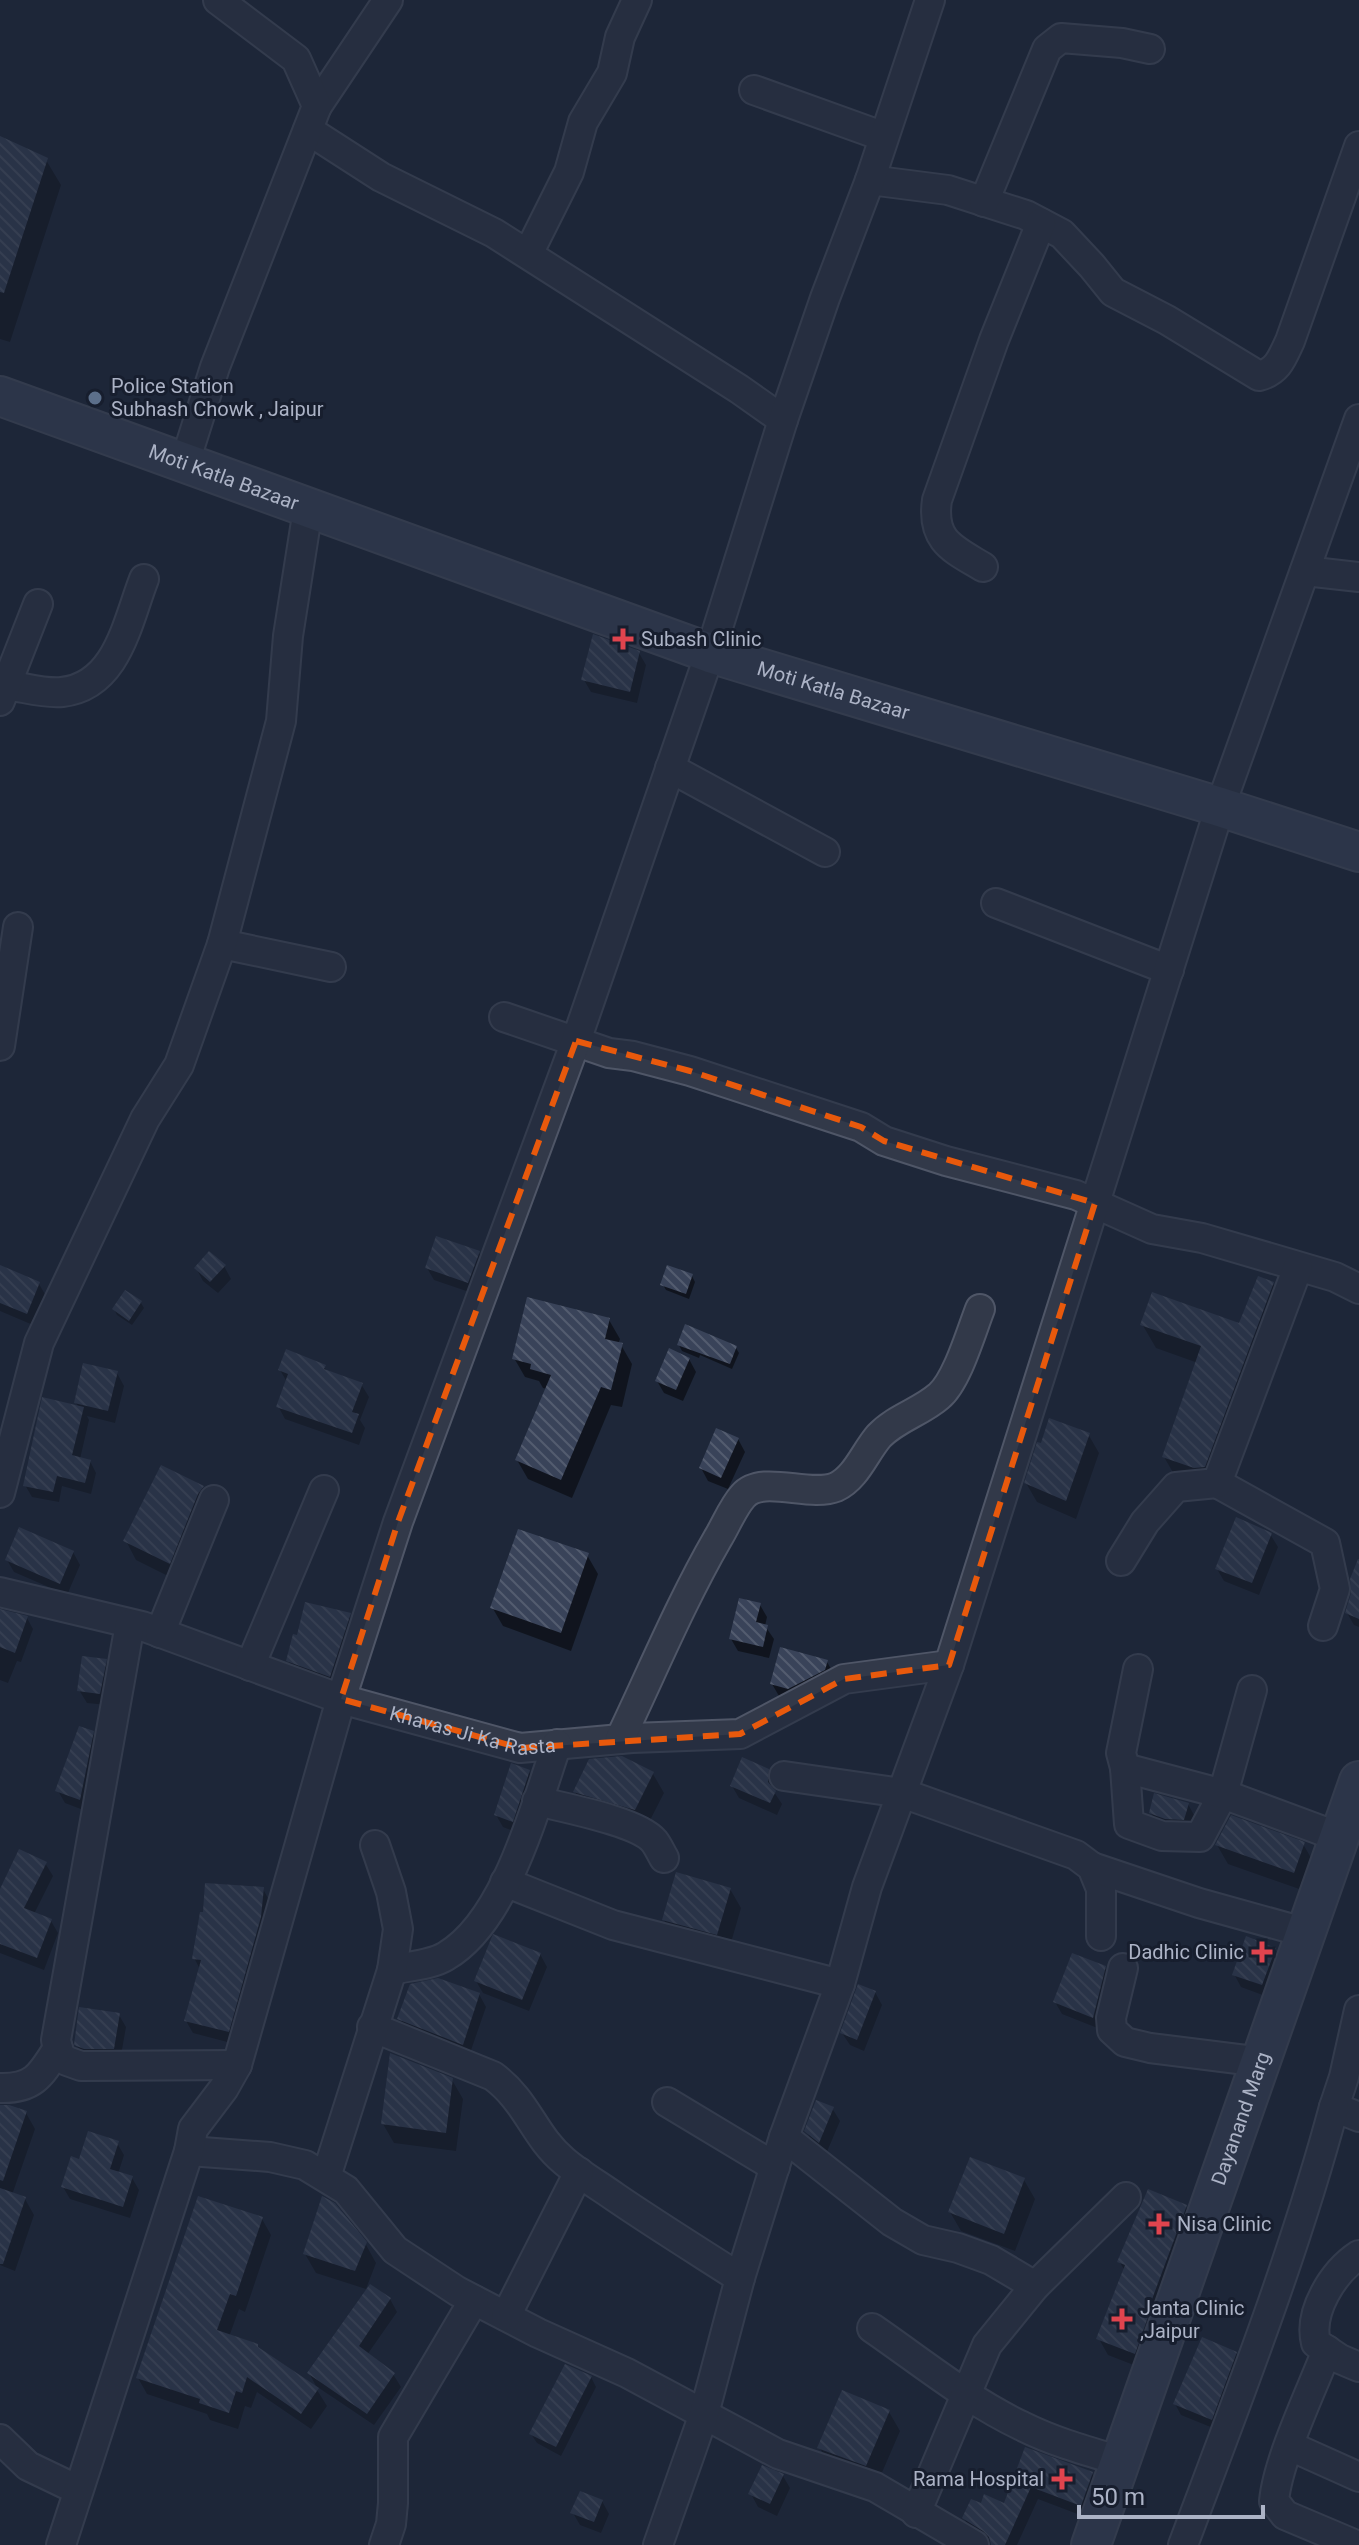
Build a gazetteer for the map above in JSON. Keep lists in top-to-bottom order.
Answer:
{
  "streets": {
    "street": ["Moti Katla Bazaar", "Khavas Ji Ka Rasta", "Dayanand Marg"]
  },
  "places": {
    "other": ["Police Station Subhash Chowk , Jaipur"],
    "health": [
      "Subash Clinic",
      "Dadhic Clinic",
      "Nisa Clinic",
      "Janta Clinic ,Jaipur",
      "Rama Hospital"
    ]
  },
  "scale_bar": "50 m"
}
